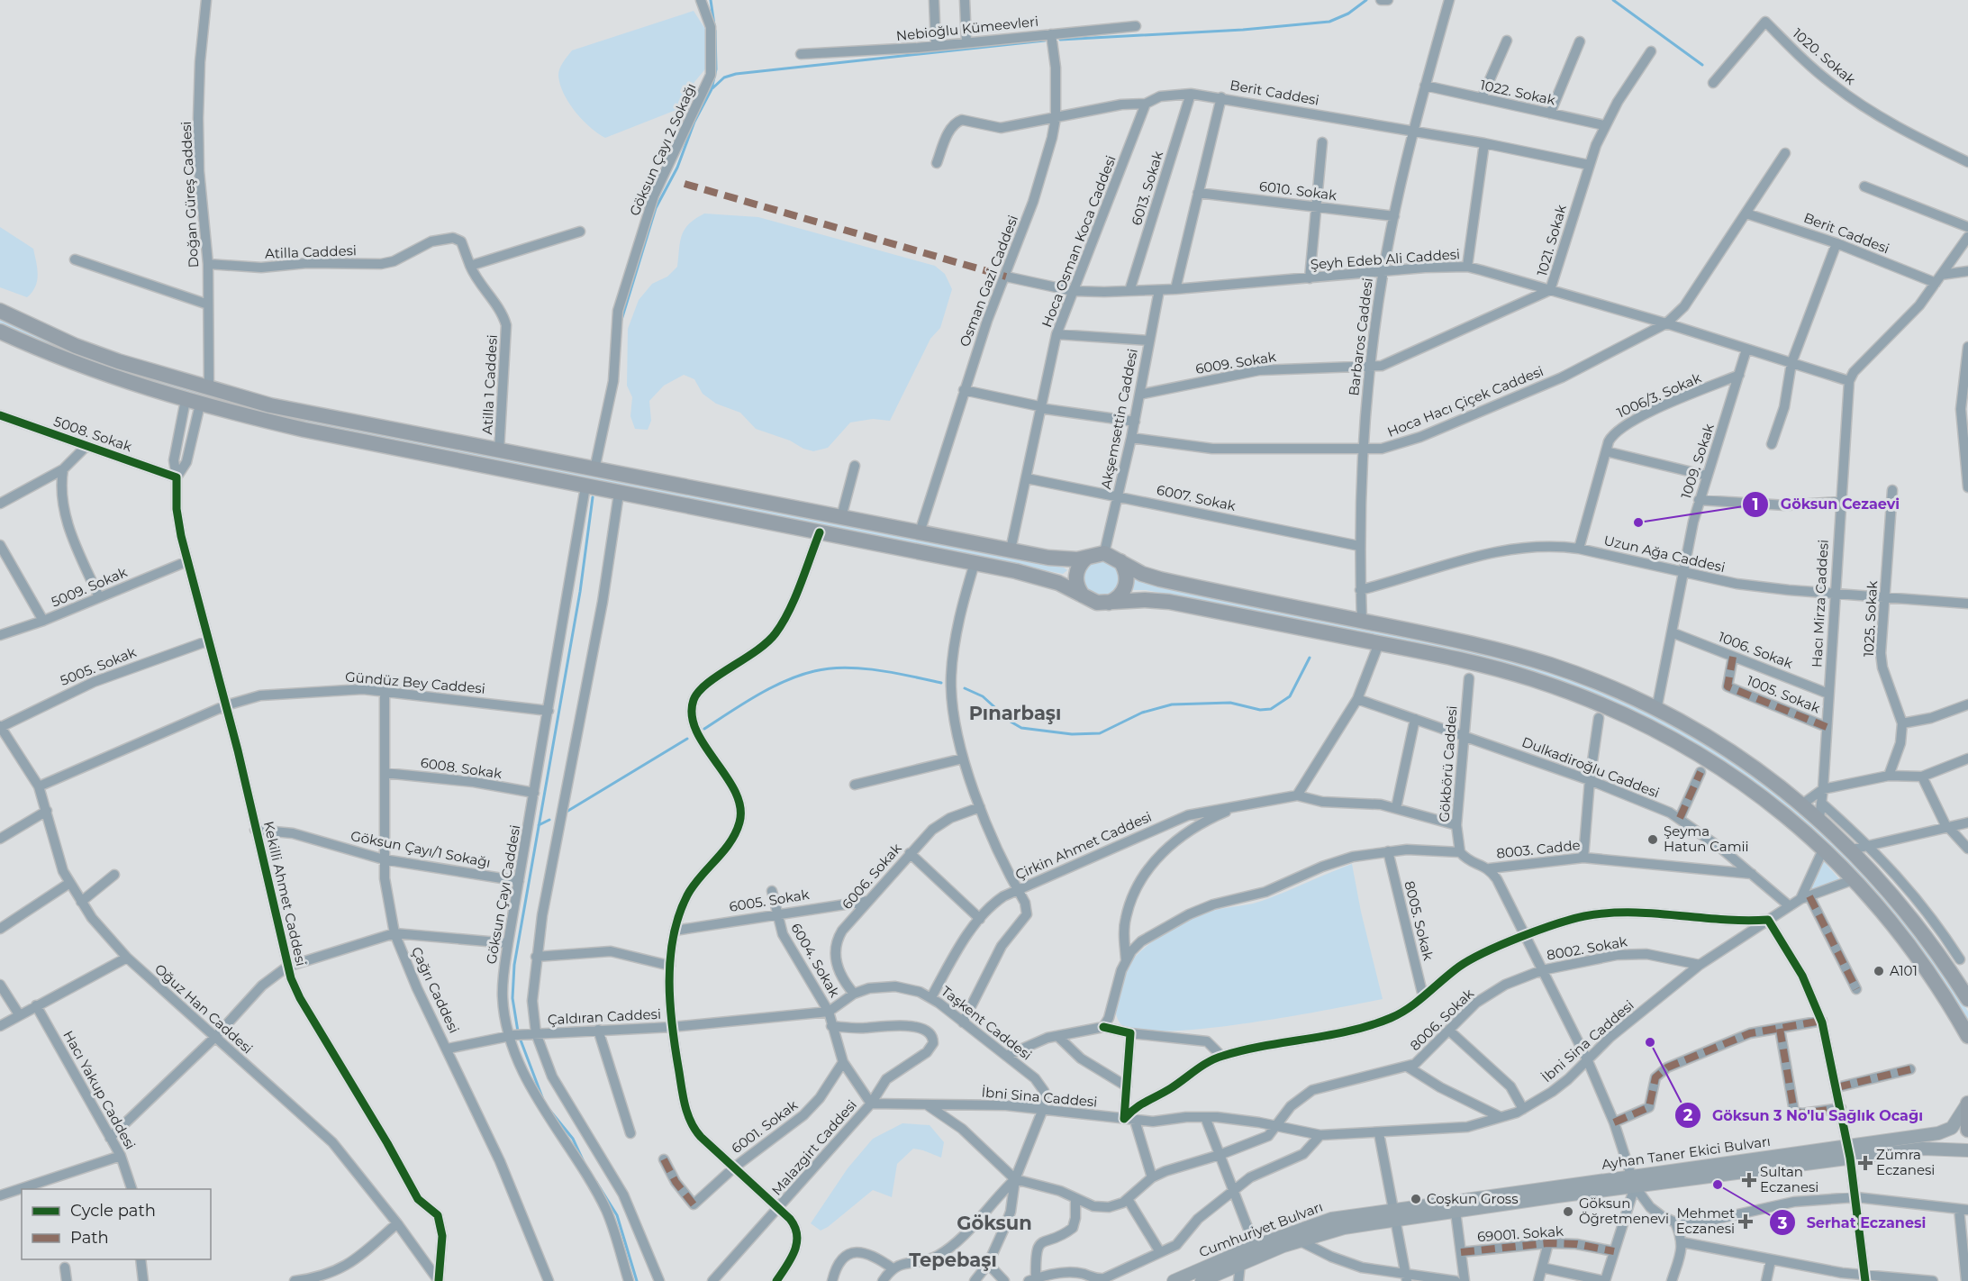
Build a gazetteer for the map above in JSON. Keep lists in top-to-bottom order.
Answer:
{
  "streets": {
    "main road": ["Ayhan Taner Ekici Bulvarı", "Cumhuriyet Bulvarı"],
    "street": [
      "Nebioğlu Kümeevleri",
      "1020. Sokak",
      "Berit Caddesi",
      "1022. Sokak",
      "Göksun Çayı 2 Sokağı",
      "6013. Sokak",
      "6010. Sokak",
      "Doğan Güreş Caddesi",
      "1021. Sokak",
      "Hoca Osman Koca Caddesi",
      "Atilla Caddesi",
      "Şeyh Edeb Ali Caddesi",
      "Osman Gazi Caddesi",
      "Barbaros Caddesi",
      "6009. Sokak",
      "Atilla 1 Caddesi",
      "1006/3. Sokak",
      "Hoca Hacı Çiçek Caddesi",
      "Akşemsettin Caddesi",
      "5008. Sokak",
      "1009. Sokak",
      "6007. Sokak",
      "Uzun Ağa Caddesi",
      "5009. Sokak",
      "Hacı Mirza Caddesi",
      "1025. Sokak",
      "1006. Sokak",
      "5005. Sokak",
      "Gündüz Bey Caddesi",
      "1005. Sokak",
      "Gökbörü Caddesi",
      "Dulkadiroğlu Caddesi",
      "6008. Sokak",
      "Çirkin Ahmet Caddesi",
      "Göksun Çayı/1 Sokağı",
      "8003. Cadde",
      "6006. Sokak",
      "Kekilli Ahmet Caddesi",
      "Göksun Çayı Caddesi",
      "6005. Sokak",
      "8005. Sokak",
      "8002. Sokak",
      "6004. Sokak",
      "Çağrı Caddesi",
      "Oğuz Han Caddesi",
      "Çaldıran Caddesi",
      "8006. Sokak",
      "Taşkent Caddesi",
      "İbni Sina Caddesi",
      "Hacı Yakup Caddesi",
      "6001. Sokak",
      "Malazgirt Caddesi",
      "69001. Sokak"
    ]
  },
  "crossings": [
    ["Nebioğlu Kümeevleri", "Osman Gazi Caddesi"],
    ["Berit Caddesi", "6013. Sokak"],
    ["Berit Caddesi", "1021. Sokak"],
    ["Berit Caddesi", "Hoca Osman Koca Caddesi"],
    ["Berit Caddesi", "Osman Gazi Caddesi"],
    ["Berit Caddesi", "Barbaros Caddesi"],
    ["Berit Caddesi", "Hoca Hacı Çiçek Caddesi"],
    ["1022. Sokak", "1021. Sokak"],
    ["1022. Sokak", "Barbaros Caddesi"],
    ["6013. Sokak", "Şeyh Edeb Ali Caddesi"],
    ["6010. Sokak", "Barbaros Caddesi"],
    ["Doğan Güreş Caddesi", "Atilla Caddesi"],
    ["1021. Sokak", "Şeyh Edeb Ali Caddesi"],
    ["1021. Sokak", "Barbaros Caddesi"],
    ["1021. Sokak", "6009. Sokak"],
    ["Hoca Osman Koca Caddesi", "Şeyh Edeb Ali Caddesi"],
    ["Hoca Osman Koca Caddesi", "6007. Sokak"],
    ["Atilla Caddesi", "Atilla 1 Caddesi"],
    ["Şeyh Edeb Ali Caddesi", "Osman Gazi Caddesi"],
    ["Şeyh Edeb Ali Caddesi", "Barbaros Caddesi"],
    ["Şeyh Edeb Ali Caddesi", "Hoca Hacı Çiçek Caddesi"],
    ["Şeyh Edeb Ali Caddesi", "Akşemsettin Caddesi"],
    ["Şeyh Edeb Ali Caddesi", "1009. Sokak"],
    ["Şeyh Edeb Ali Caddesi", "Hacı Mirza Caddesi"],
    ["Barbaros Caddesi", "6009. Sokak"],
    ["Barbaros Caddesi", "Hoca Hacı Çiçek Caddesi"],
    ["Barbaros Caddesi", "6007. Sokak"],
    ["Barbaros Caddesi", "Uzun Ağa Caddesi"],
    ["6009. Sokak", "Akşemsettin Caddesi"],
    ["1006/3. Sokak", "1009. Sokak"],
    ["1006/3. Sokak", "Uzun Ağa Caddesi"],
    ["Hoca Hacı Çiçek Caddesi", "Akşemsettin Caddesi"],
    ["Akşemsettin Caddesi", "6007. Sokak"],
    ["5008. Sokak", "Kekilli Ahmet Caddesi"],
    ["1009. Sokak", "Uzun Ağa Caddesi"],
    ["1009. Sokak", "1006. Sokak"],
    ["Uzun Ağa Caddesi", "Hacı Mirza Caddesi"],
    ["Uzun Ağa Caddesi", "1025. Sokak"],
    ["5009. Sokak", "Kekilli Ahmet Caddesi"],
    ["Hacı Mirza Caddesi", "1006. Sokak"],
    ["Hacı Mirza Caddesi", "1005. Sokak"],
    ["1006. Sokak", "1005. Sokak"],
    ["5005. Sokak", "Kekilli Ahmet Caddesi"],
    ["5005. Sokak", "Oğuz Han Caddesi"],
    ["Gündüz Bey Caddesi", "Kekilli Ahmet Caddesi"],
    ["Gündüz Bey Caddesi", "Göksun Çayı Caddesi"],
    ["Gündüz Bey Caddesi", "Çağrı Caddesi"],
    ["Gündüz Bey Caddesi", "Oğuz Han Caddesi"],
    ["Gökbörü Caddesi", "Dulkadiroğlu Caddesi"],
    ["Dulkadiroğlu Caddesi", "8003. Cadde"],
    ["Dulkadiroğlu Caddesi", "İbni Sina Caddesi"],
    ["6008. Sokak", "Göksun Çayı Caddesi"],
    ["6008. Sokak", "Çağrı Caddesi"],
    ["Çirkin Ahmet Caddesi", "Taşkent Caddesi"],
    ["Göksun Çayı/1 Sokağı", "Kekilli Ahmet Caddesi"],
    ["Göksun Çayı/1 Sokağı", "Göksun Çayı Caddesi"],
    ["Göksun Çayı/1 Sokağı", "Çağrı Caddesi"],
    ["6006. Sokak", "6005. Sokak"],
    ["6006. Sokak", "Taşkent Caddesi"],
    ["Kekilli Ahmet Caddesi", "Oğuz Han Caddesi"],
    ["Göksun Çayı Caddesi", "Çaldıran Caddesi"],
    ["6005. Sokak", "6004. Sokak"],
    ["8002. Sokak", "8006. Sokak"],
    ["8002. Sokak", "İbni Sina Caddesi"],
    ["6004. Sokak", "Çaldıran Caddesi"],
    ["6004. Sokak", "Taşkent Caddesi"],
    ["6004. Sokak", "İbni Sina Caddesi"],
    ["6004. Sokak", "6001. Sokak"],
    ["6004. Sokak", "Malazgirt Caddesi"],
    ["Çağrı Caddesi", "Çaldıran Caddesi"],
    ["Çaldıran Caddesi", "Taşkent Caddesi"],
    ["8006. Sokak", "İbni Sina Caddesi"],
    ["Taşkent Caddesi", "İbni Sina Caddesi"],
    ["İbni Sina Caddesi", "Malazgirt Caddesi"],
    ["Ayhan Taner Ekici Bulvarı", "Cumhuriyet Bulvarı"]
  ],
  "districts": ["Pınarbaşı", "Göksun", "Tepebaşı"],
  "places": {
    "other": [
      "Göksun Cezaevi",
      "Şeyma Hatun Camii",
      "A101",
      "Göksun 3 No'lu Sağlık Ocağı",
      "Serhat Eczanesi",
      "Coşkun Gross",
      "Göksun Öğretmenevi"
    ],
    "health": ["Zümra Eczanesi", "Sultan Eczanesi", "Mehmet Eczanesi"]
  },
  "legend": ["Cycle path", "Path"]
}
